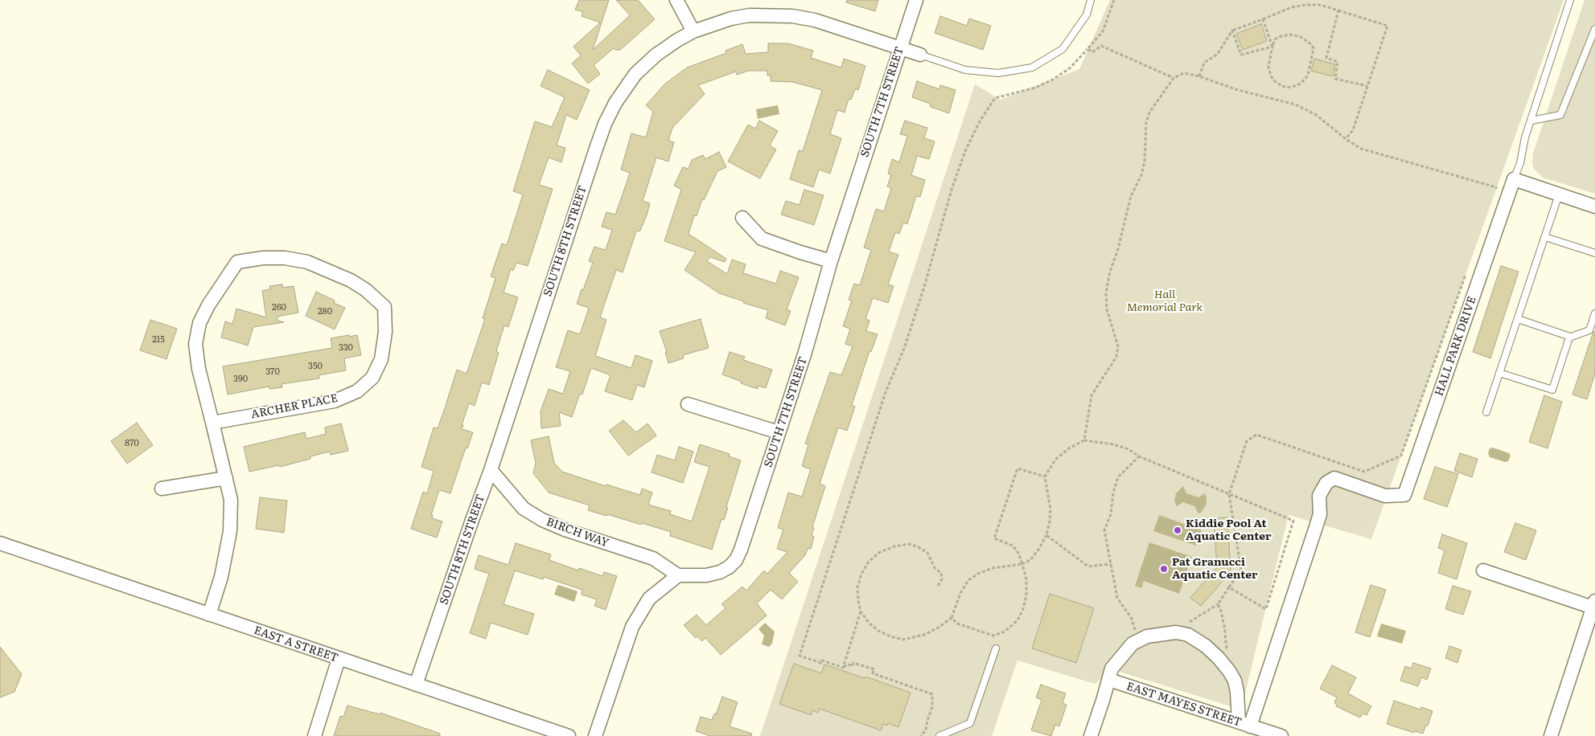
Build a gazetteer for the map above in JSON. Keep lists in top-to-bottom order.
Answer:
{
  "streets": {
    "street": [
      "SOUTH 7TH STREET",
      "SOUTH 8TH STREET",
      "HALL PARK DRIVE",
      "ARCHER PLACE",
      "BIRCH WAY",
      "EAST A STREET",
      "EAST MAYES STREET"
    ]
  },
  "crossings": [
    ["SOUTH 7TH STREET", "SOUTH 8TH STREET"],
    ["SOUTH 7TH STREET", "BIRCH WAY"],
    ["SOUTH 8TH STREET", "BIRCH WAY"],
    ["SOUTH 8TH STREET", "EAST A STREET"],
    ["HALL PARK DRIVE", "EAST MAYES STREET"],
    ["ARCHER PLACE", "EAST A STREET"]
  ],
  "parks": ["Hall Memorial Park"],
  "places": ["Kiddie Pool At Aquatic Center", "Pat Granucci Aquatic Center"],
  "house_numbers": [
    "260",
    "280",
    "215",
    "330",
    "350",
    "370",
    "390",
    "870"
  ]
}
